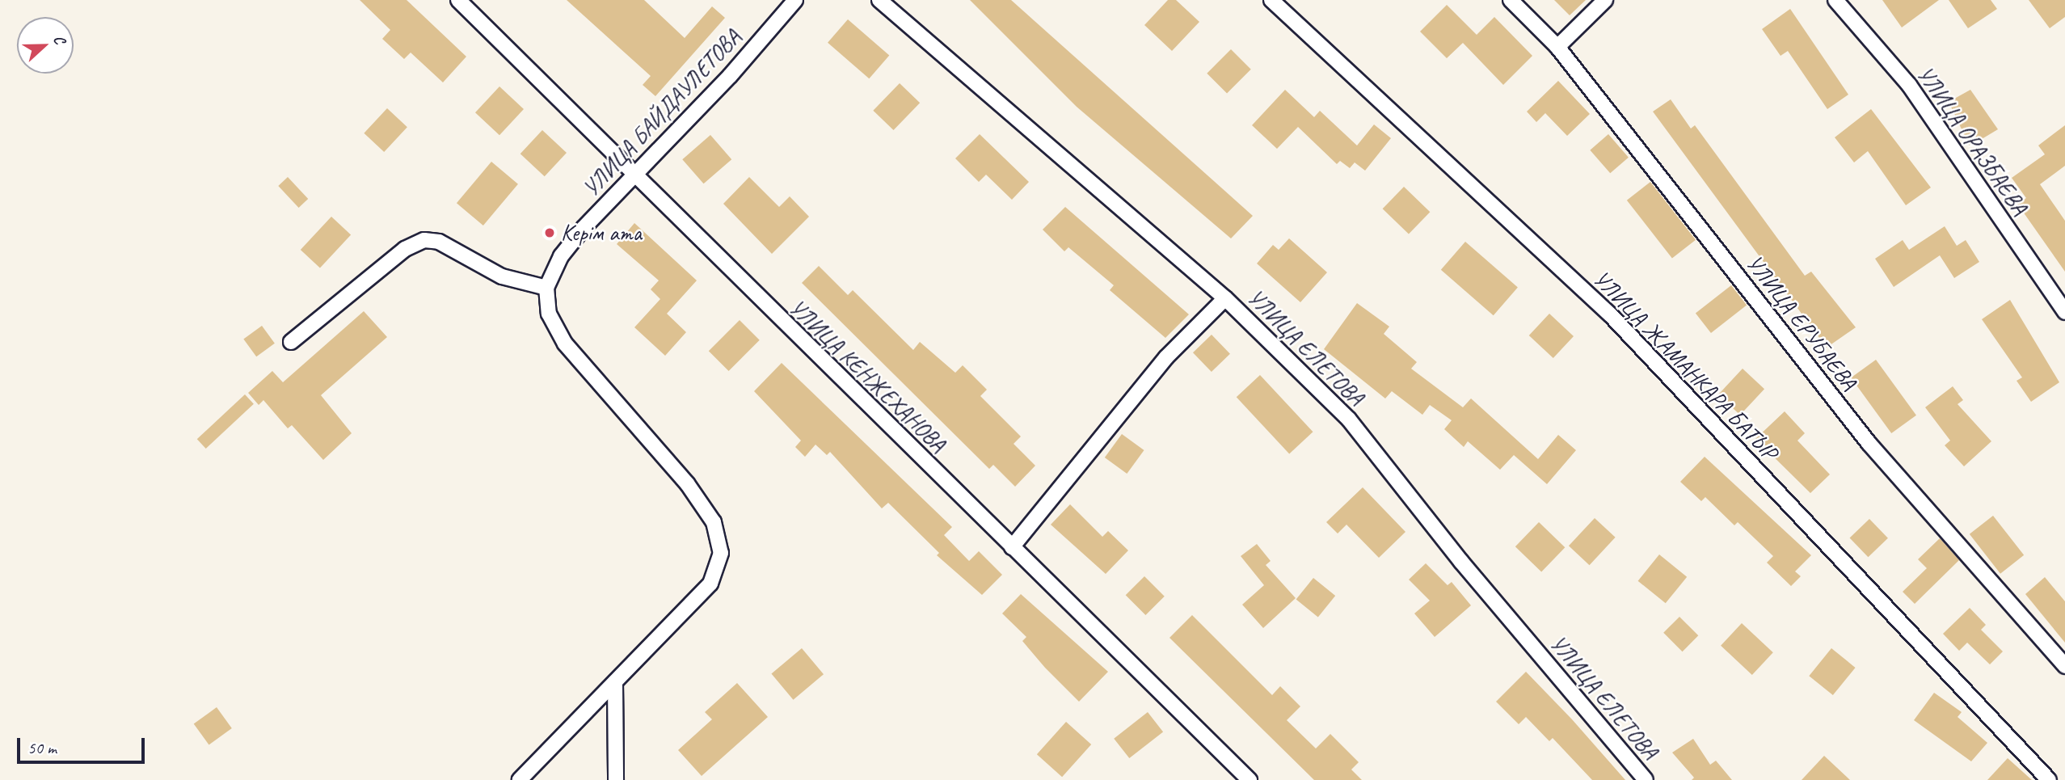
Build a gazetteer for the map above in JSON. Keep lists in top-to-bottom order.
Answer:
{
  "streets": {
    "street": [
      "УЛИЦА БАЙДАУЛЕТОВА",
      "УЛИЦА ОРАЗБАЕВА",
      "УЛИЦА ЕРУБАЕВА",
      "УЛИЦА ЕЛЕТОВА",
      "УЛИЦА ЖАМАНКАРА БАТЫР",
      "УЛИЦА КЕНЖЕХАНОВА"
    ]
  },
  "crossings": [
    ["УЛИЦА БАЙДАУЛЕТОВА", "УЛИЦА КЕНЖЕХАНОВА"]
  ],
  "places": ["Керім ата"],
  "scale_bar": "50 m",
  "north": "right"
}
